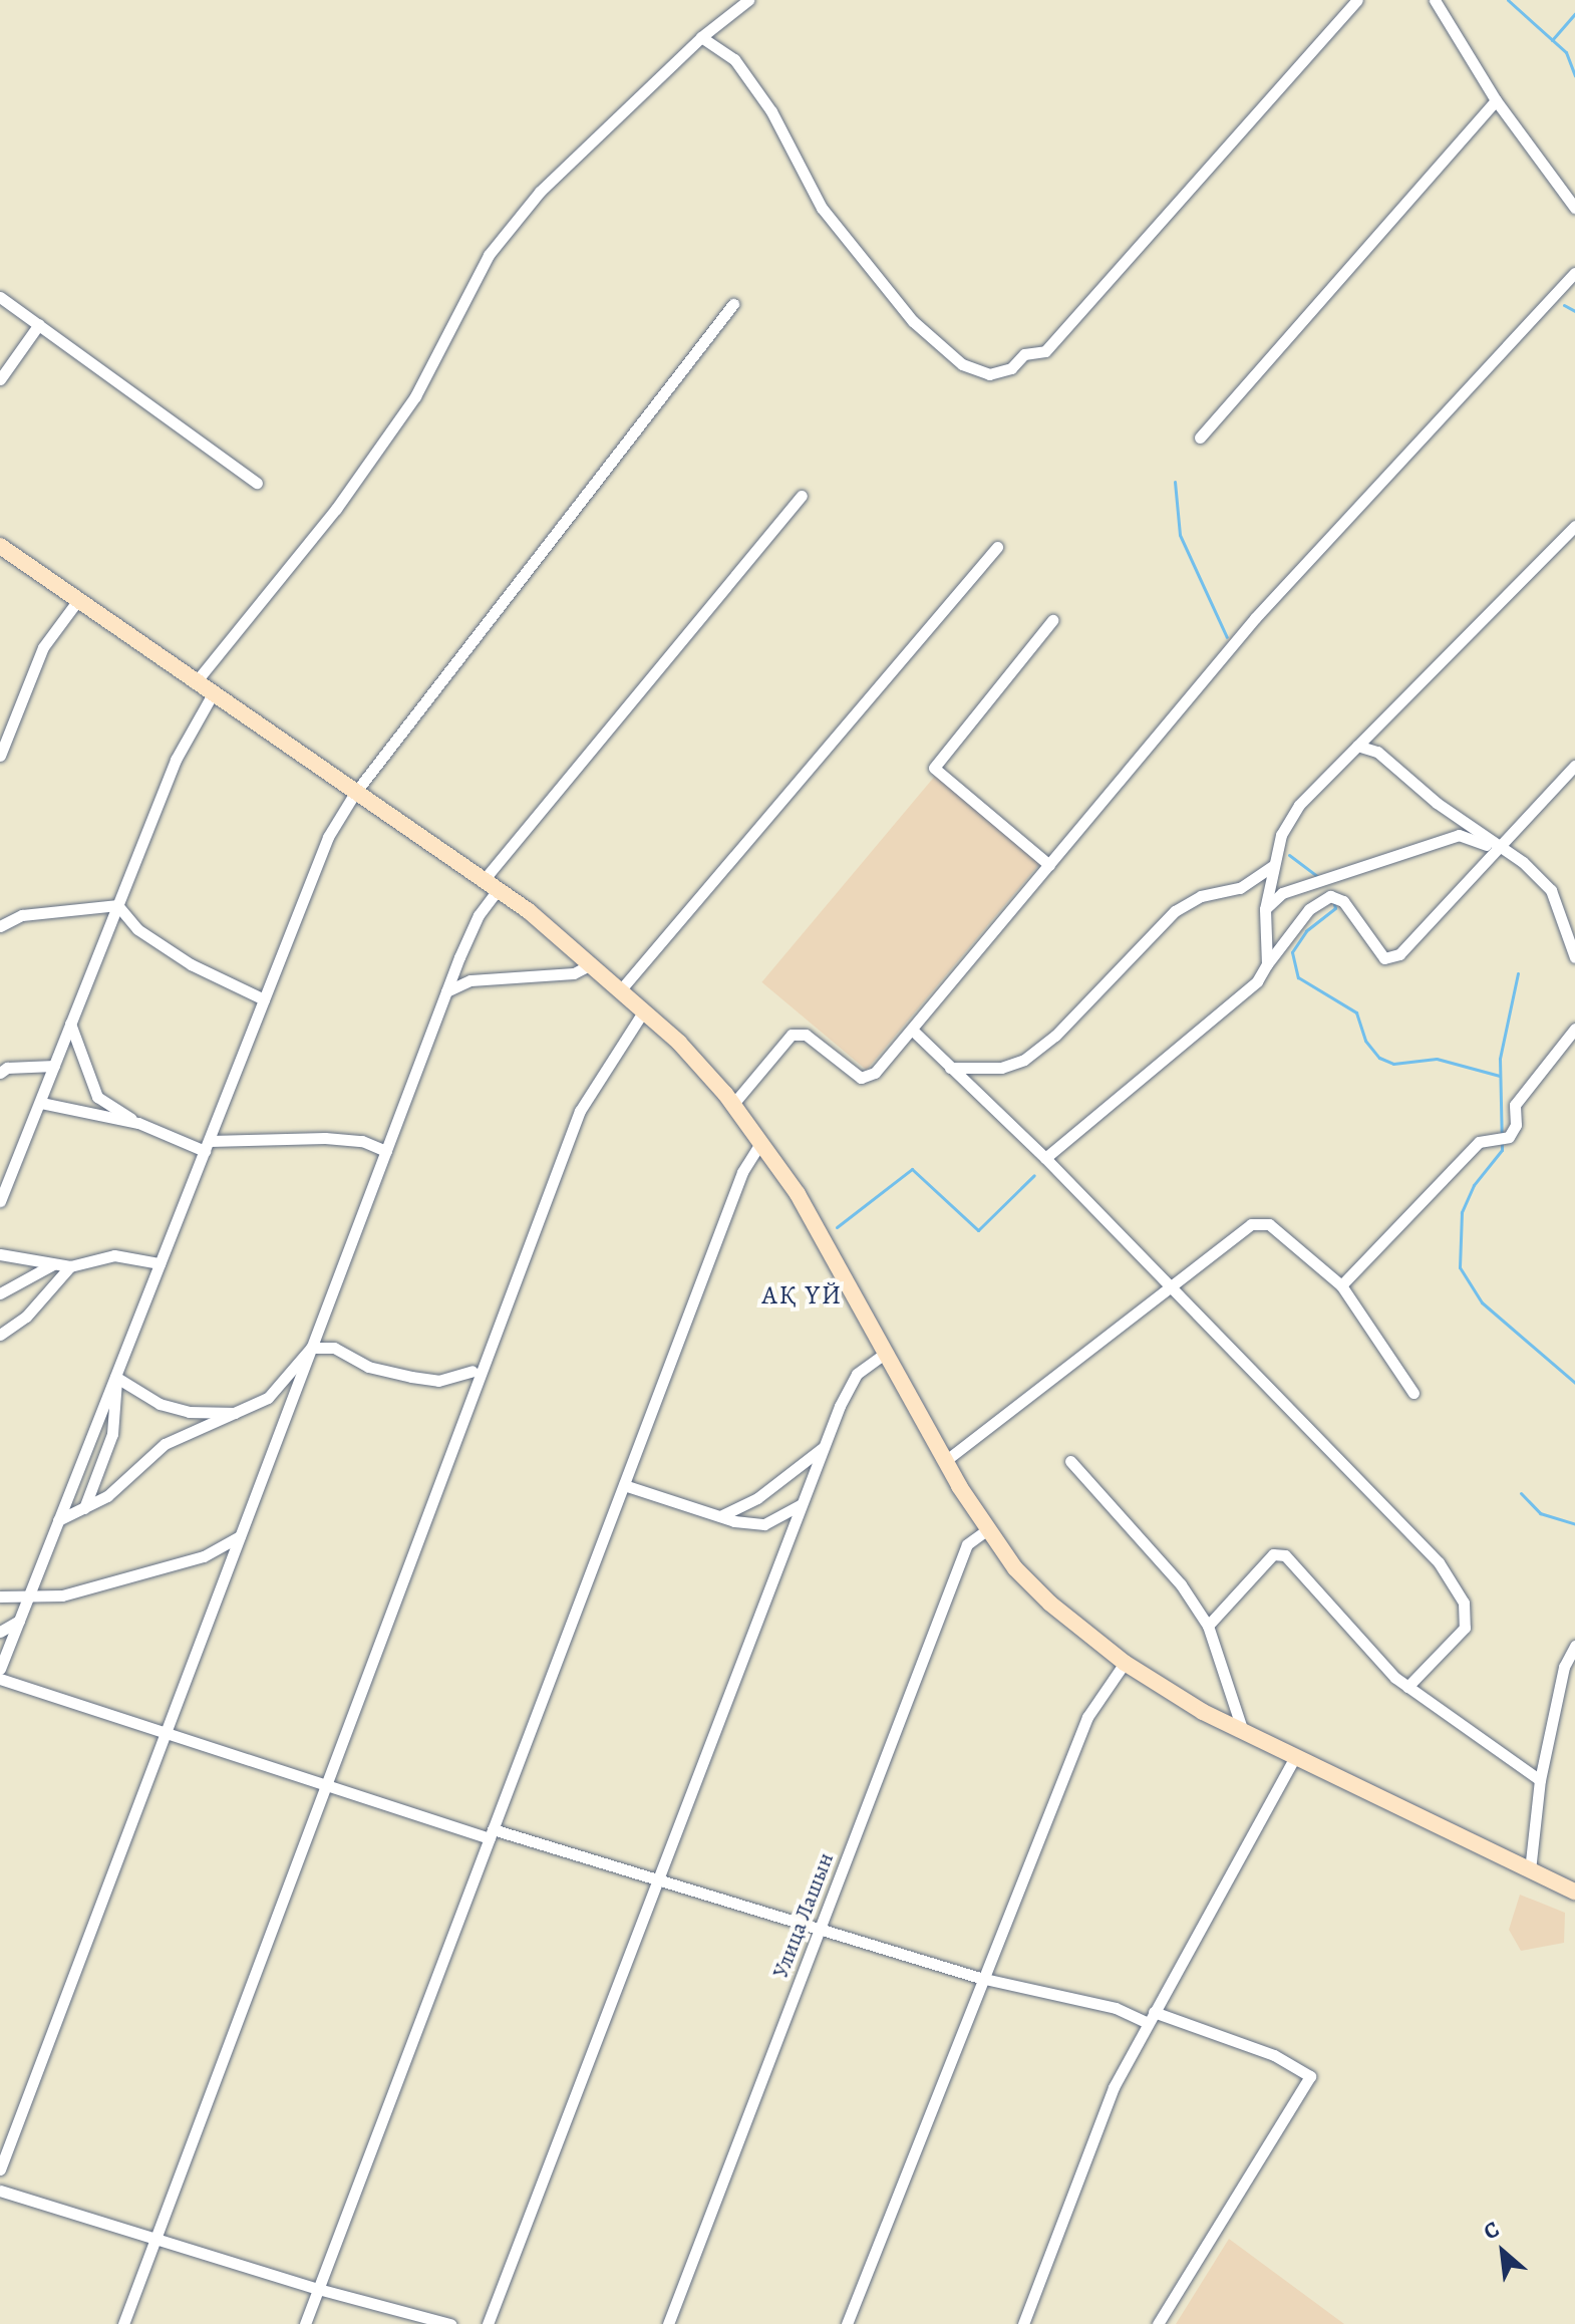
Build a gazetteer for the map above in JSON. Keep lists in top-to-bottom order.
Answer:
{
  "streets": {
    "street": ["Улица Лашын"]
  },
  "districts": ["АҚ ҮЙ"],
  "north": "top left"
}
